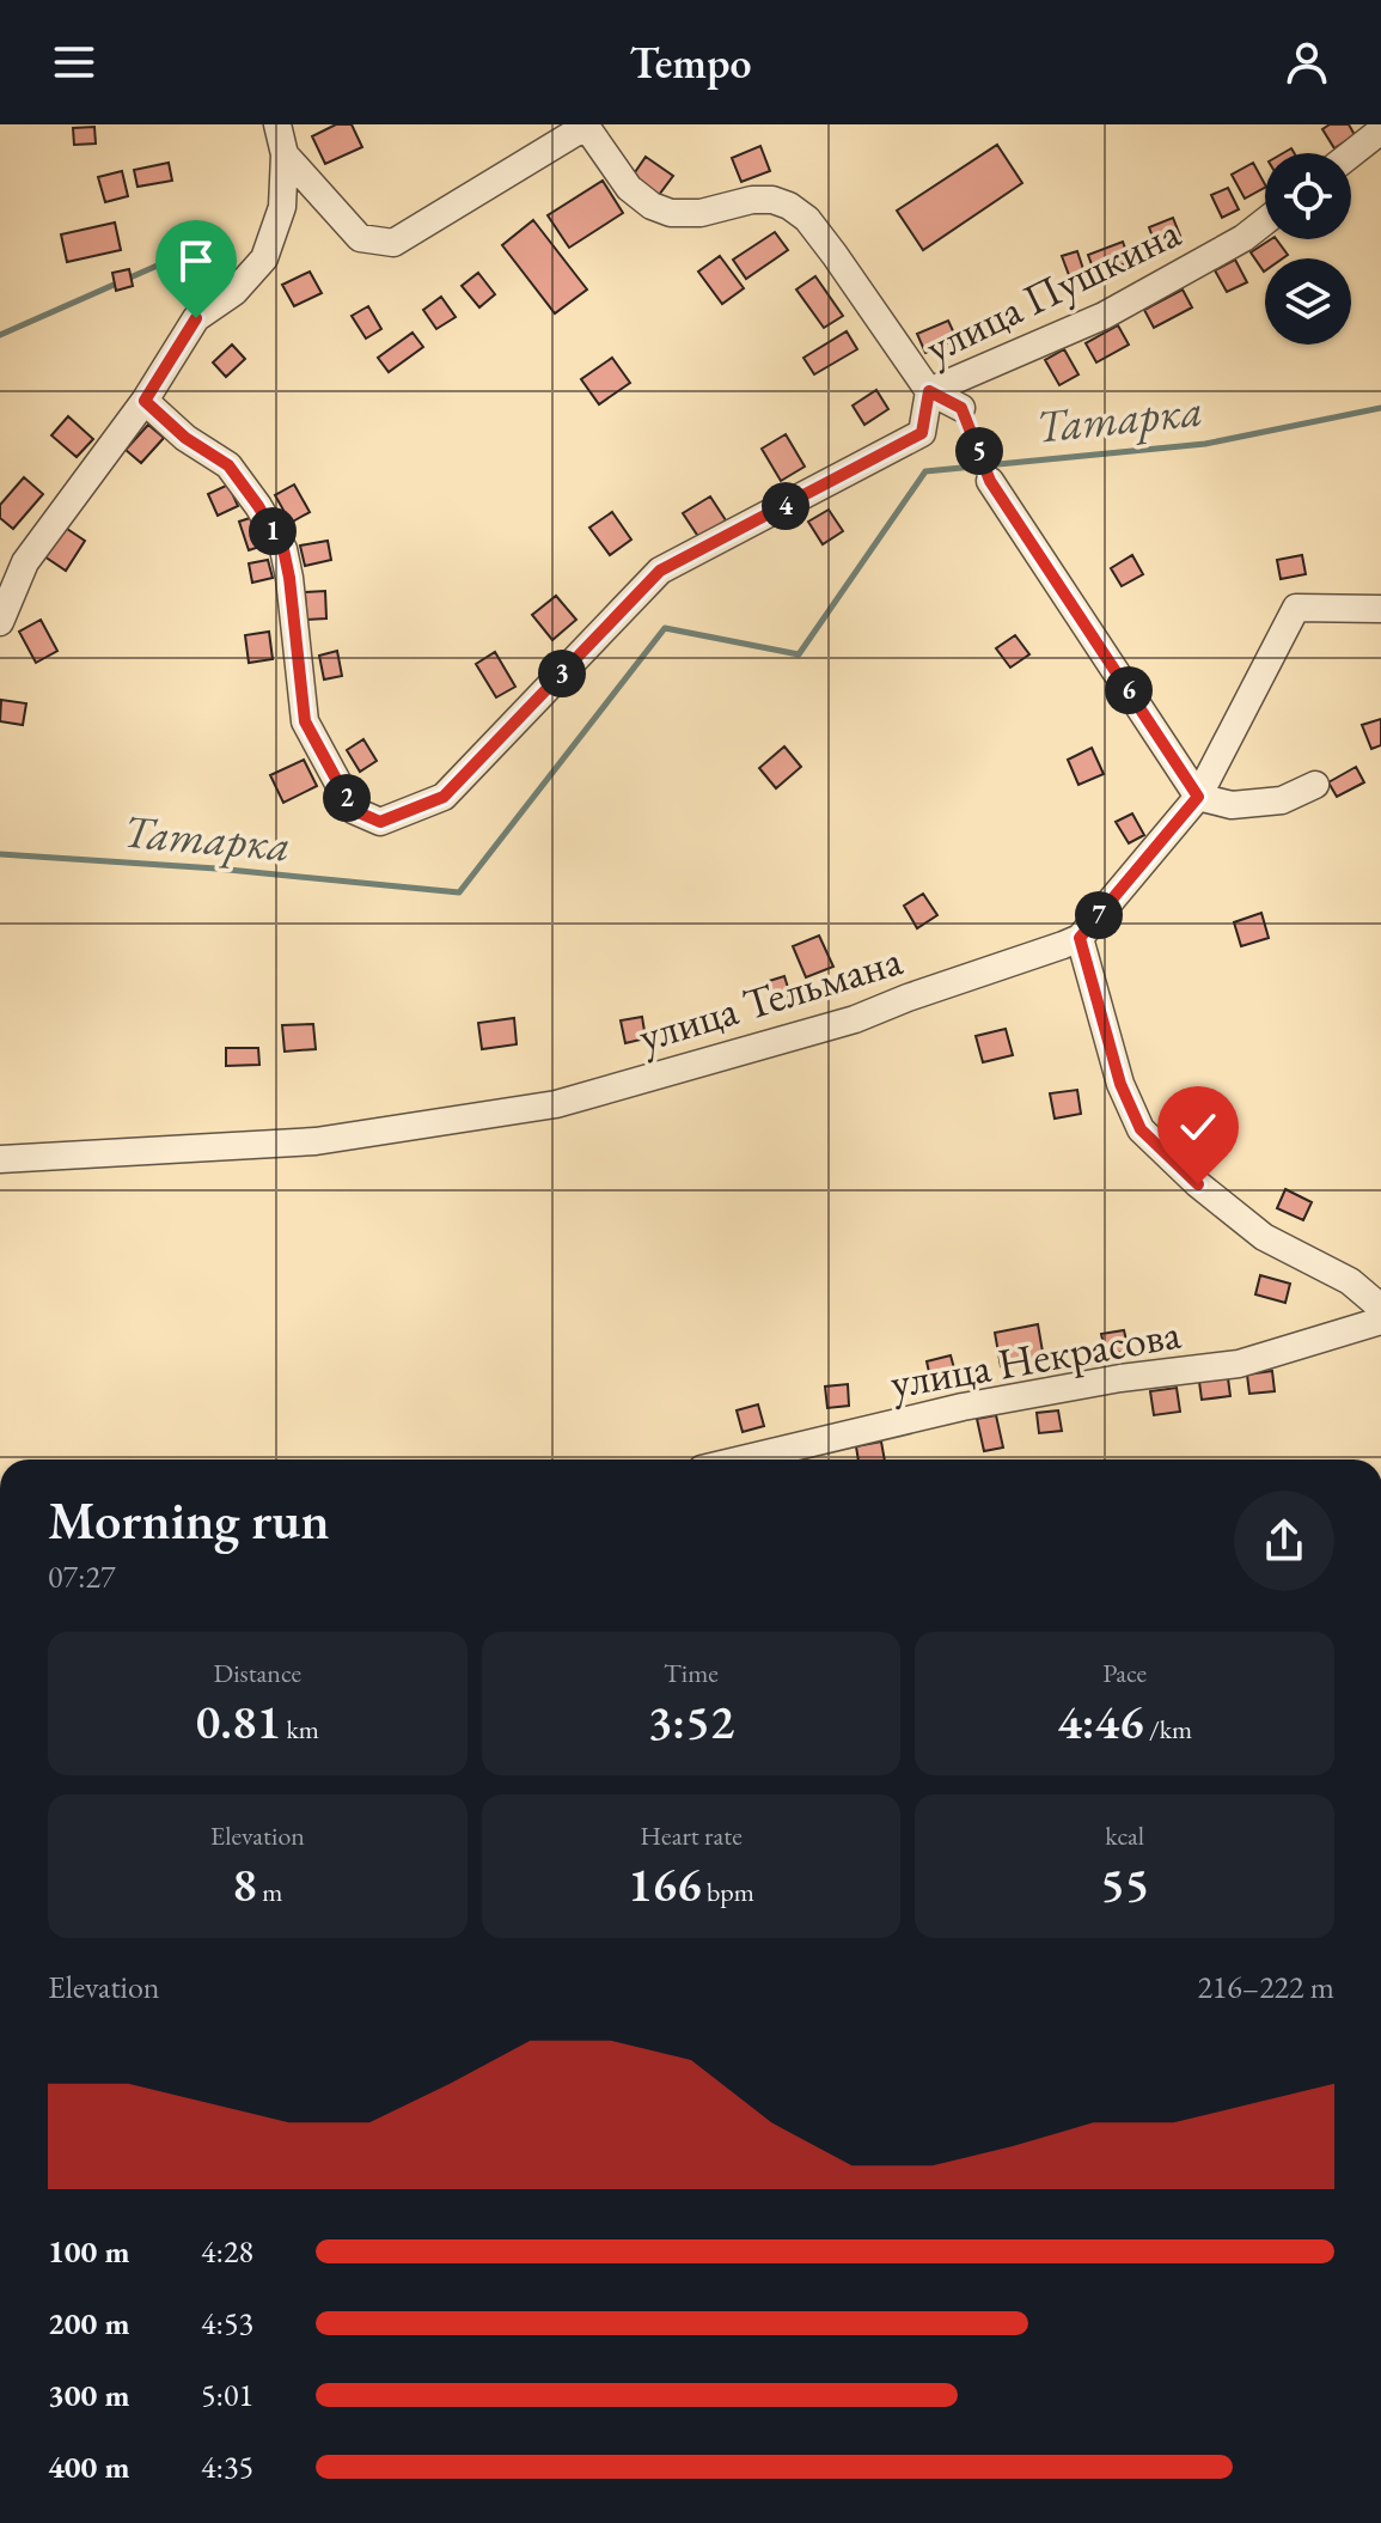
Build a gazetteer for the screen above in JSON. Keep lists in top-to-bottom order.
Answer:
{
  "streets": {
    "street": ["улица Пушкина", "улица Тельмана", "улица Некрасова"]
  },
  "water": ["Татарка"],
  "page": {
    "header": "Tempo",
    "pins": [
      "5",
      "4",
      "1",
      "3",
      "6",
      "2",
      "7"
    ],
    "heading": ["Morning run", "07:27"],
    "stats": [
      ["Distance", "0.81 km"],
      ["Time", "3:52"],
      ["Pace", "4:46 /km"],
      ["Elevation", "8 m"],
      ["Heart rate", "166 bpm"],
      ["kcal", "55"]
    ],
    "chart": ["Elevation", "216–222 m"],
    "list": [
      {
        "name": "100 m",
        "note": "4:28"
      },
      {
        "name": "200 m",
        "note": "4:53"
      },
      {
        "name": "300 m",
        "note": "5:01"
      },
      {
        "name": "400 m",
        "note": "4:35"
      }
    ]
  }
}
